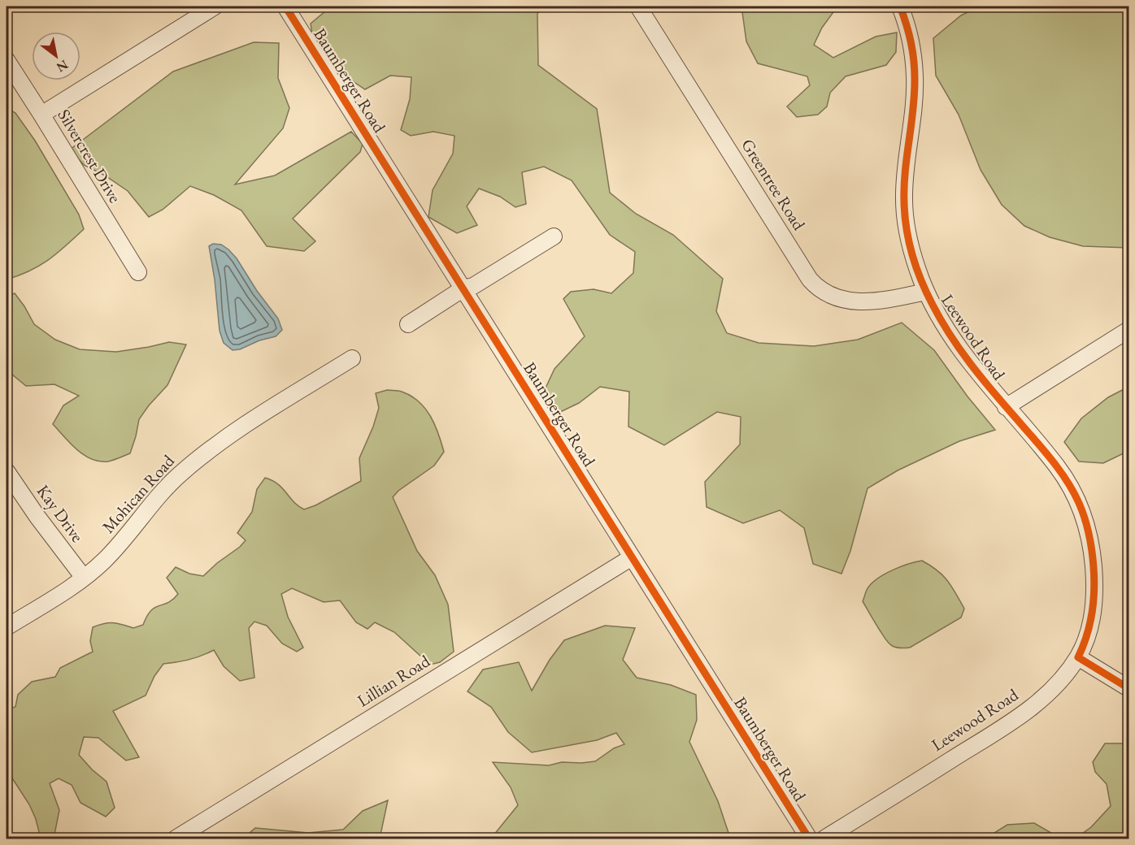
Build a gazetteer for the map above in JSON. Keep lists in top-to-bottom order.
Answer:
{
  "streets": {
    "street": [
      "Baumberger Road",
      "Silvercrest Drive",
      "Greentree Road",
      "Leewood Road",
      "Mohican Road",
      "Kay Drive",
      "Lillian Road"
    ]
  },
  "crossings": [
    ["Baumberger Road", "Lillian Road"],
    ["Greentree Road", "Leewood Road"],
    ["Mohican Road", "Kay Drive"]
  ],
  "north": "bottom right"
}
